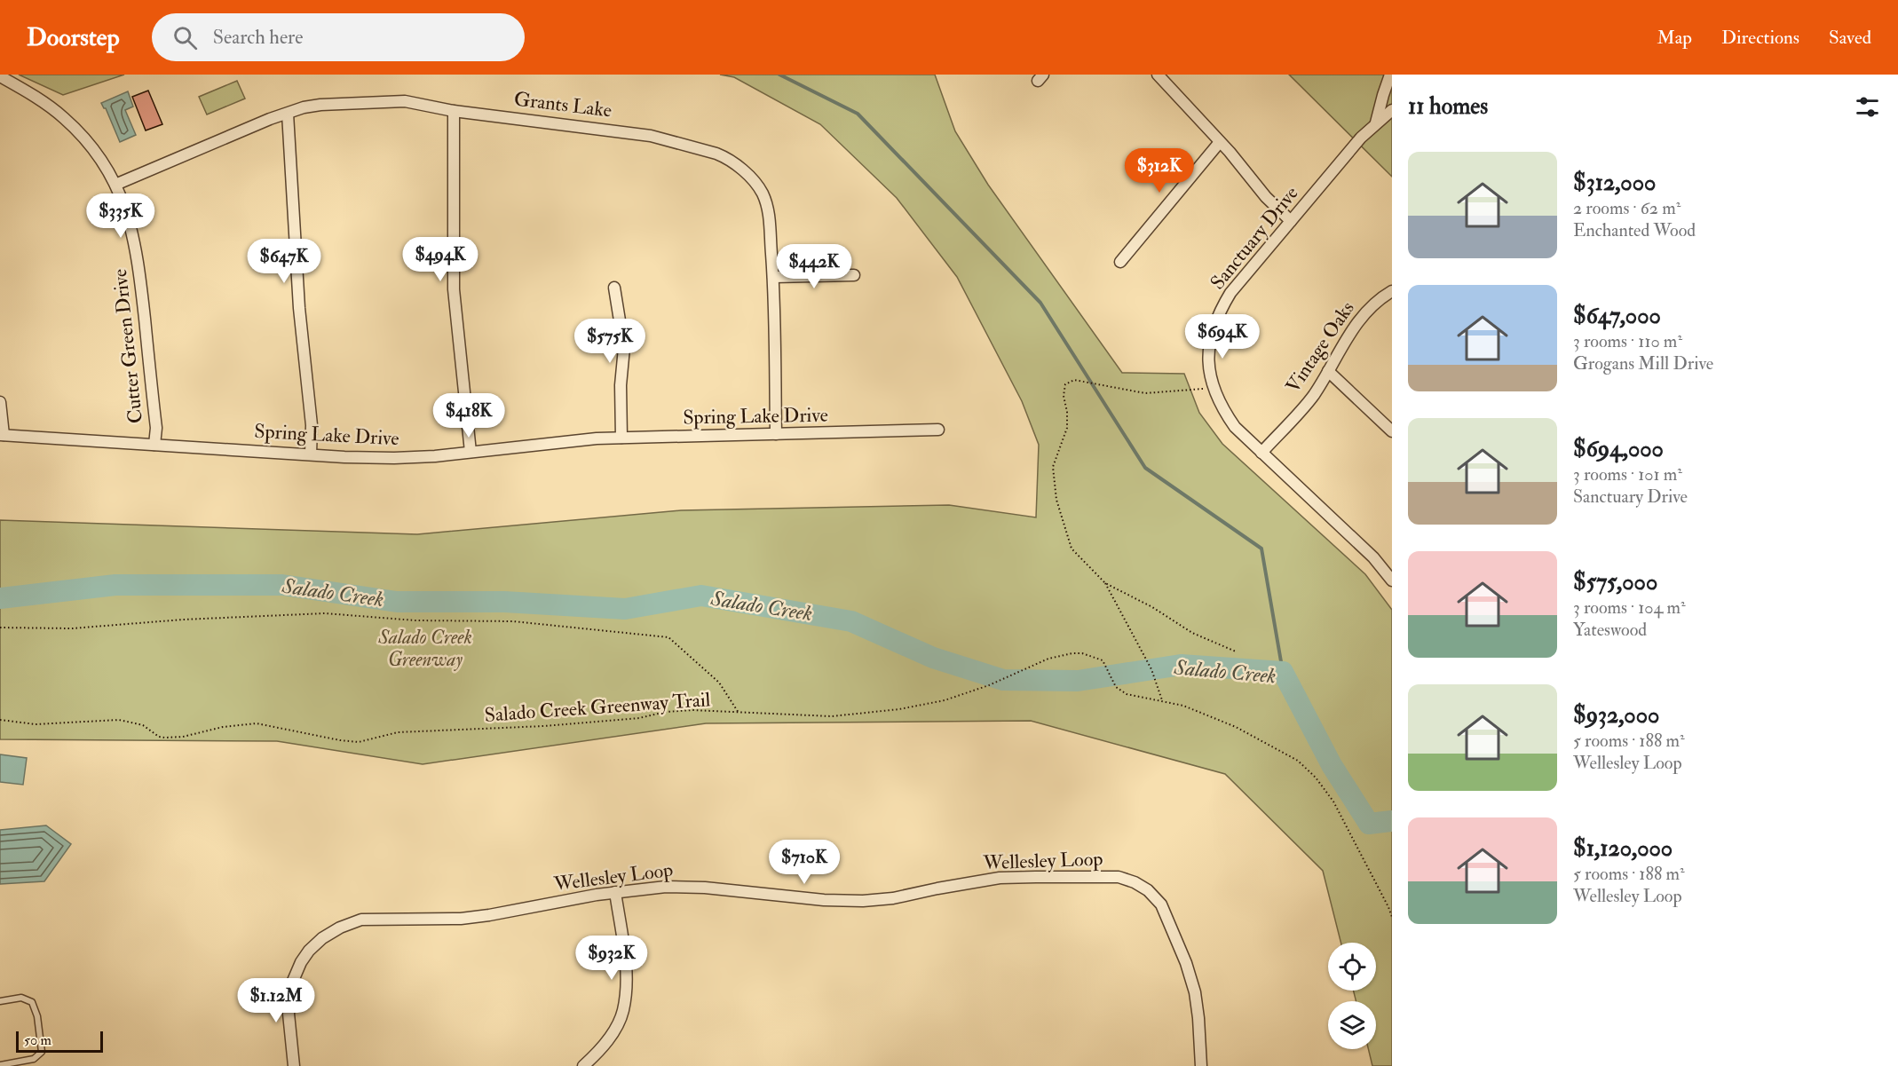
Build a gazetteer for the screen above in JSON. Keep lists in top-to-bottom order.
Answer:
{
  "streets": {
    "street": [
      "Grants Lake",
      "Sanctuary Drive",
      "Cutter Green Drive",
      "Vintage Oaks",
      "Spring Lake Drive",
      "Wellesley Loop"
    ],
    "path": ["Salado Creek Greenway Trail"]
  },
  "crossings": [
    ["Grants Lake", "Cutter Green Drive"],
    ["Grants Lake", "Spring Lake Drive"],
    ["Sanctuary Drive", "Vintage Oaks"],
    ["Cutter Green Drive", "Spring Lake Drive"]
  ],
  "water": ["Salado Creek"],
  "parks": ["Salado Creek Greenway"],
  "scale_bar": "50 m",
  "page": {
    "header": "Doorstep",
    "search": "Search here",
    "nav": ["Map", "Directions", "Saved"],
    "heading": "11 homes",
    "list": [
      {
        "name": "$312,000",
        "note": "2 rooms · 62 m² · Enchanted Wood"
      },
      {
        "name": "$647,000",
        "note": "3 rooms · 110 m² · Grogans Mill Drive"
      },
      {
        "name": "$694,000",
        "note": "3 rooms · 101 m² · Sanctuary Drive"
      },
      {
        "name": "$575,000",
        "note": "3 rooms · 104 m² · Yateswood"
      },
      {
        "name": "$932,000",
        "note": "5 rooms · 188 m² · Wellesley Loop"
      },
      {
        "name": "$1,120,000",
        "note": "5 rooms · 188 m² · Wellesley Loop"
      }
    ],
    "price": [
      "$312K",
      "$335K",
      "$494K",
      "$647K",
      "$442K",
      "$694K",
      "$575K",
      "$418K",
      "$710K",
      "$932K",
      "$1.12M"
    ],
    "scale": "50 m"
  }
}
